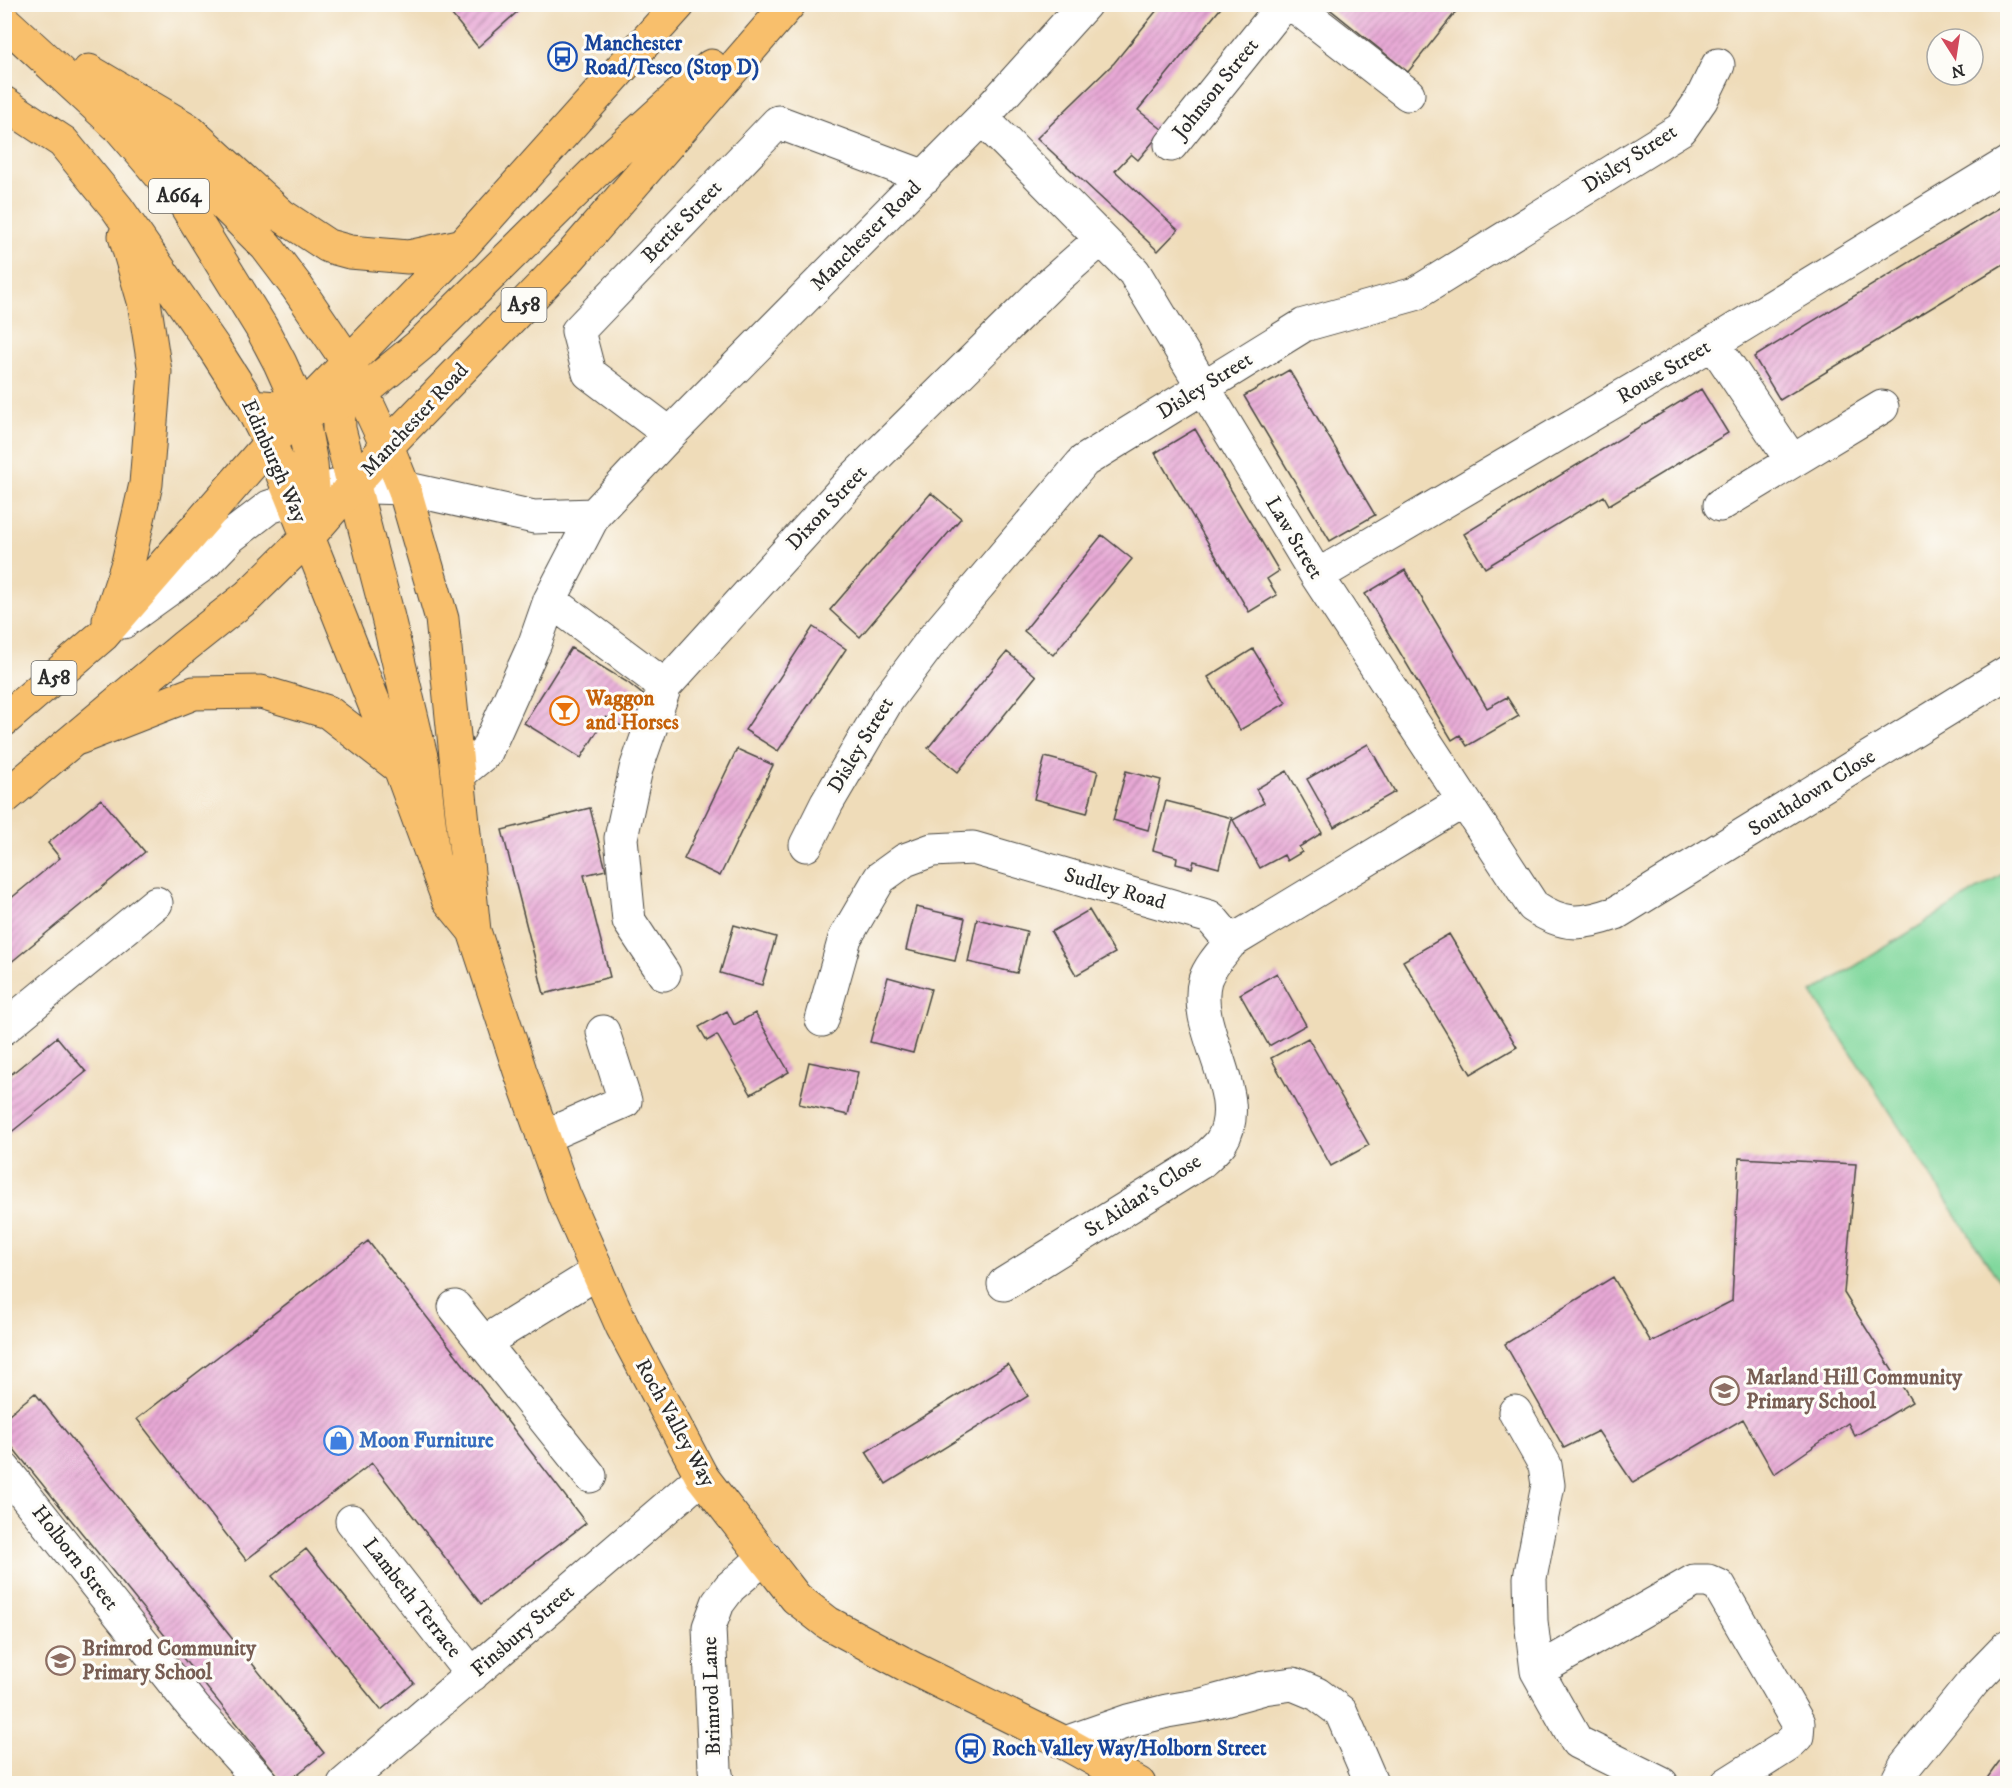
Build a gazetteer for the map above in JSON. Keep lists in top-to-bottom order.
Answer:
{
  "streets": {
    "main road": [
      "A664",
      "Manchester Road",
      "A58",
      "Edinburgh Way",
      "Roch Valley Way"
    ],
    "street": [
      "Johnson Street",
      "Disley Street",
      "Bertie Street",
      "Rouse Street",
      "Dixon Street",
      "Law Street",
      "Southdown Close",
      "Sudley Road",
      "St Aidan's Close",
      "Holborn Street",
      "Lambeth Terrace",
      "Finsbury Street",
      "Brimrod Lane"
    ]
  },
  "crossings": [
    ["Disley Street", "Law Street"],
    ["A664", "A58"],
    ["A664", "Edinburgh Way"],
    ["Bertie Street", "Manchester Road"],
    ["Manchester Road", "Edinburgh Way"],
    ["Manchester Road", "Law Street"],
    ["A58", "Edinburgh Way"],
    ["Rouse Street", "Law Street"],
    ["Edinburgh Way", "Roch Valley Way"],
    ["Dixon Street", "Law Street"],
    ["Law Street", "Southdown Close"],
    ["Sudley Road", "St Aidan's Close"],
    ["Roch Valley Way", "Finsbury Street"],
    ["Roch Valley Way", "Brimrod Lane"],
    ["Lambeth Terrace", "Finsbury Street"]
  ],
  "places": {
    "bus stop": ["Manchester Road/Tesco (Stop D)", "Roch Valley Way/Holborn Street"],
    "bar": ["Waggon and Horses"],
    "school or university": ["Marland Hill Community Primary School", "Brimrod Community Primary School"],
    "shop": ["Moon Furniture"]
  },
  "north": "bottom"
}
